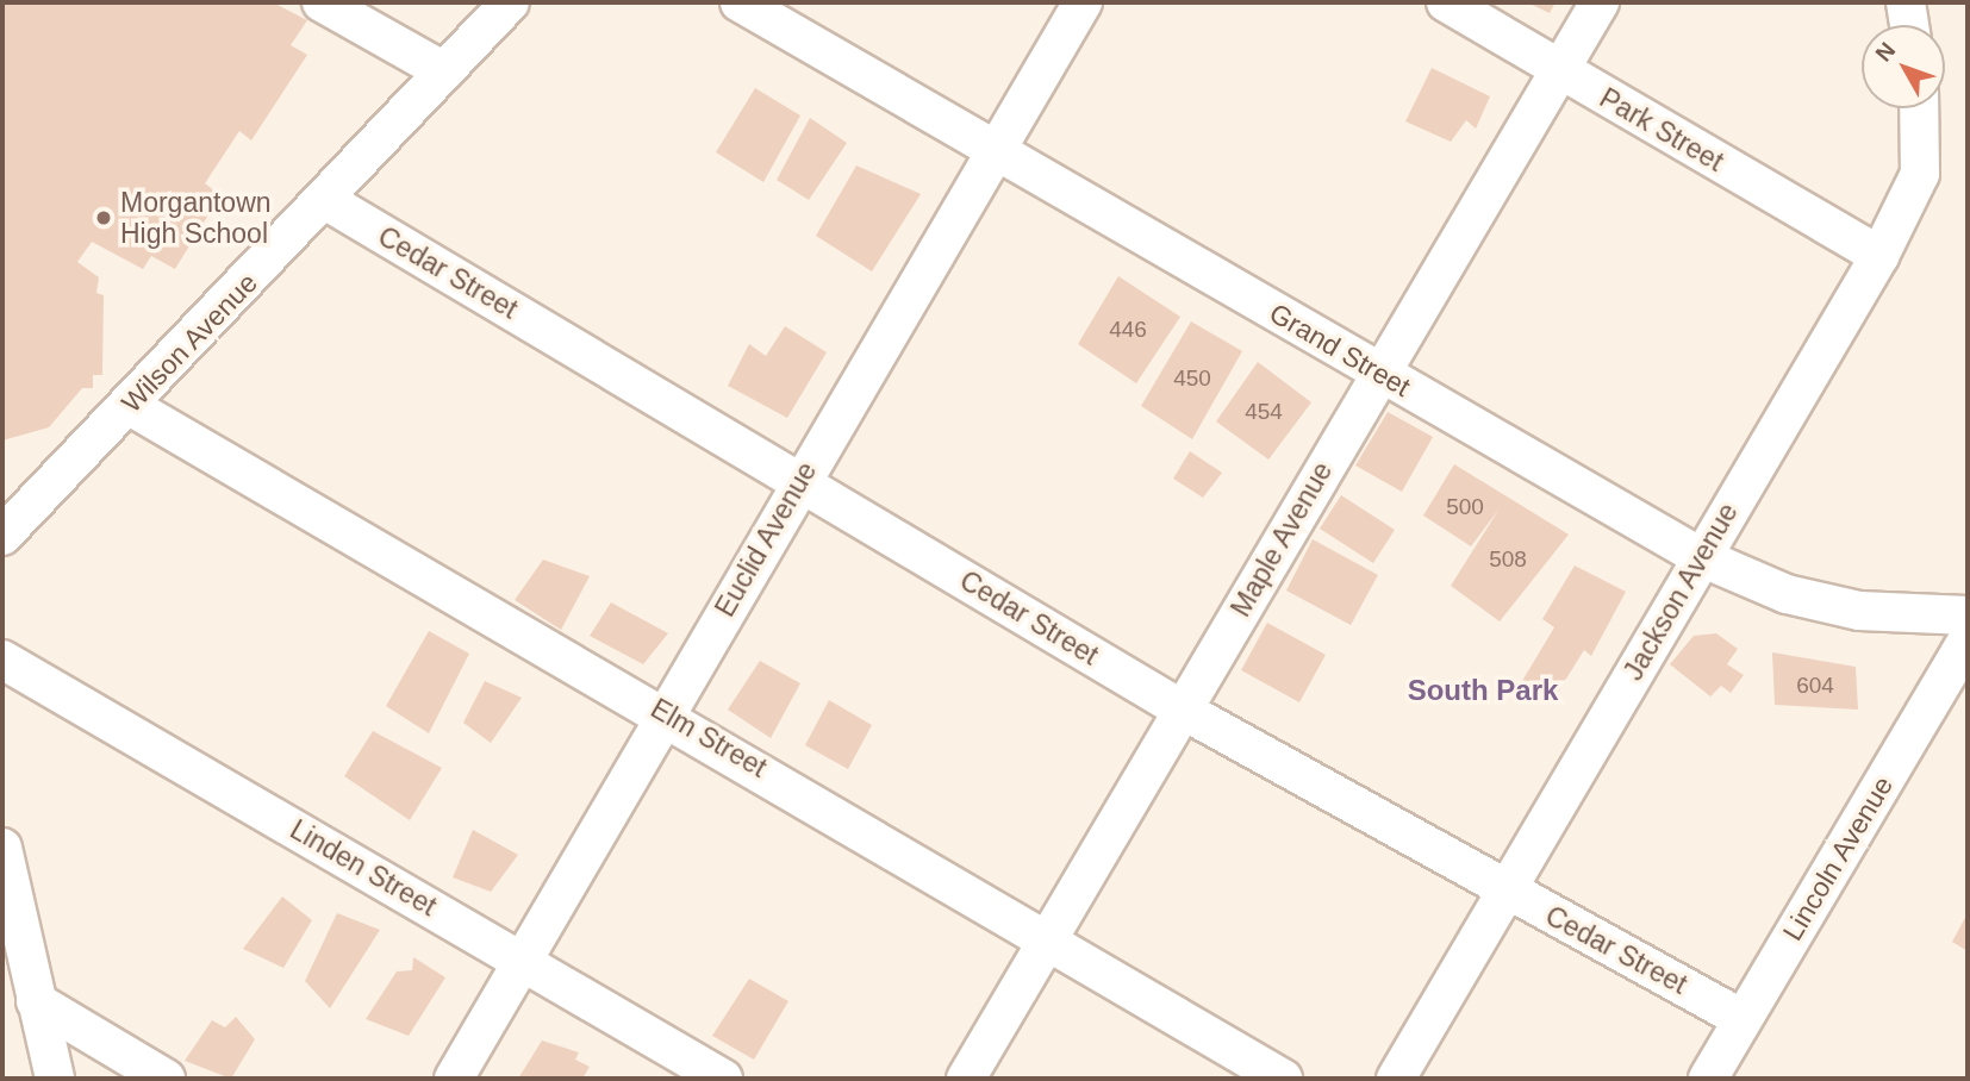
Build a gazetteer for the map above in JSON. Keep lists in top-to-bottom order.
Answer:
{
  "streets": {
    "street": [
      "Park Street",
      "Cedar Street",
      "Wilson Avenue",
      "Grand Street",
      "Euclid Avenue",
      "Maple Avenue",
      "Jackson Avenue",
      "Elm Street",
      "Lincoln Avenue",
      "Linden Street"
    ]
  },
  "crossings": [
    ["Park Street", "Maple Avenue"],
    ["Park Street", "Jackson Avenue"],
    ["Cedar Street", "Wilson Avenue"],
    ["Cedar Street", "Euclid Avenue"],
    ["Cedar Street", "Maple Avenue"],
    ["Cedar Street", "Jackson Avenue"],
    ["Cedar Street", "Lincoln Avenue"],
    ["Wilson Avenue", "Elm Street"],
    ["Grand Street", "Euclid Avenue"],
    ["Grand Street", "Maple Avenue"],
    ["Grand Street", "Jackson Avenue"],
    ["Euclid Avenue", "Elm Street"],
    ["Euclid Avenue", "Linden Street"],
    ["Maple Avenue", "Elm Street"]
  ],
  "districts": ["South Park"],
  "places": ["Morgantown High School"],
  "house_numbers": [
    "446",
    "450",
    "454",
    "500",
    "508",
    "604"
  ],
  "north": "top left"
}
